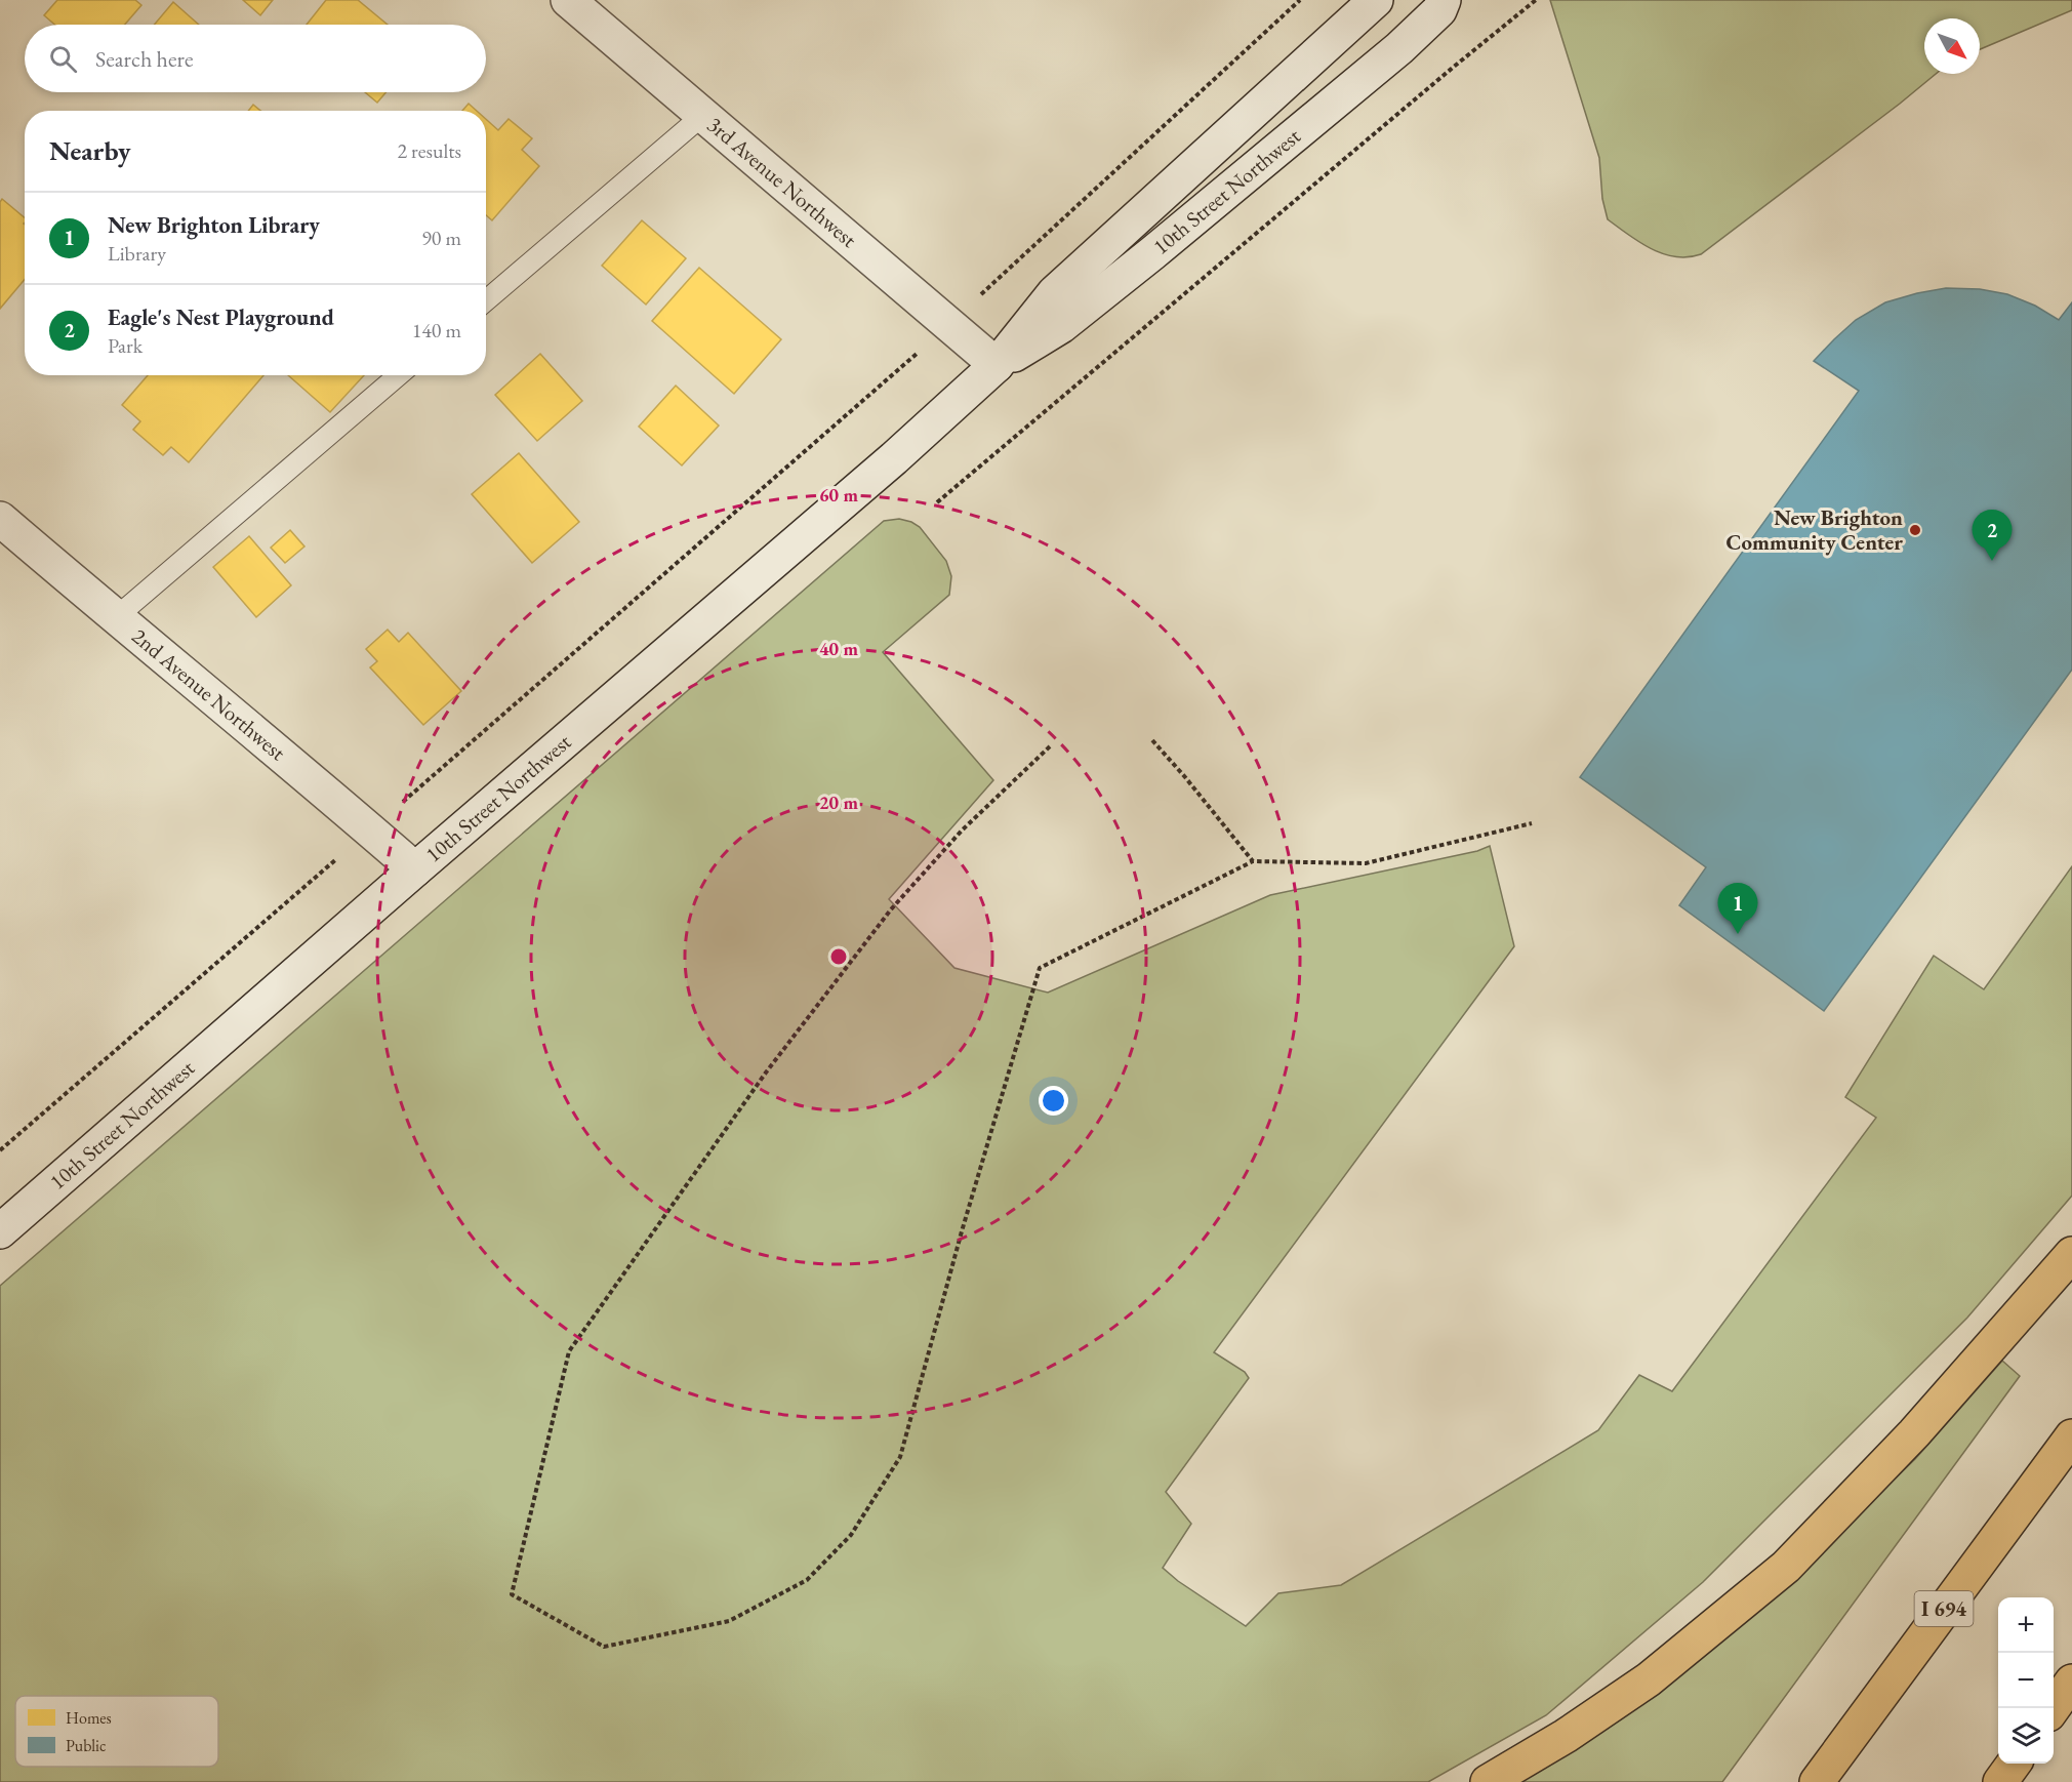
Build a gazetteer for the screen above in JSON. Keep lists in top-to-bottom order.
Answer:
{
  "streets": {
    "highway": ["I 694"],
    "street": ["3rd Avenue Northwest", "10th Street Northwest", "2nd Avenue Northwest"]
  },
  "crossings": [
    ["3rd Avenue Northwest", "10th Street Northwest"],
    ["10th Street Northwest", "2nd Avenue Northwest"]
  ],
  "places": ["New Brighton Community Center"],
  "legend": ["Homes", "Public"],
  "north": "bottom right",
  "page": {
    "search": "Search here",
    "heading": ["Nearby", "2 results"],
    "list": [
      {
        "mark": "1",
        "name": "New Brighton Library",
        "note": "Library",
        "value": "90 m"
      },
      {
        "mark": "2",
        "name": "Eagle's Nest Playground",
        "note": "Park",
        "value": "140 m"
      }
    ],
    "pins": ["2", "1"],
    "map_buttons": ["+", "−"]
  },
  "rings": ["60 m", "40 m", "20 m"]
}
